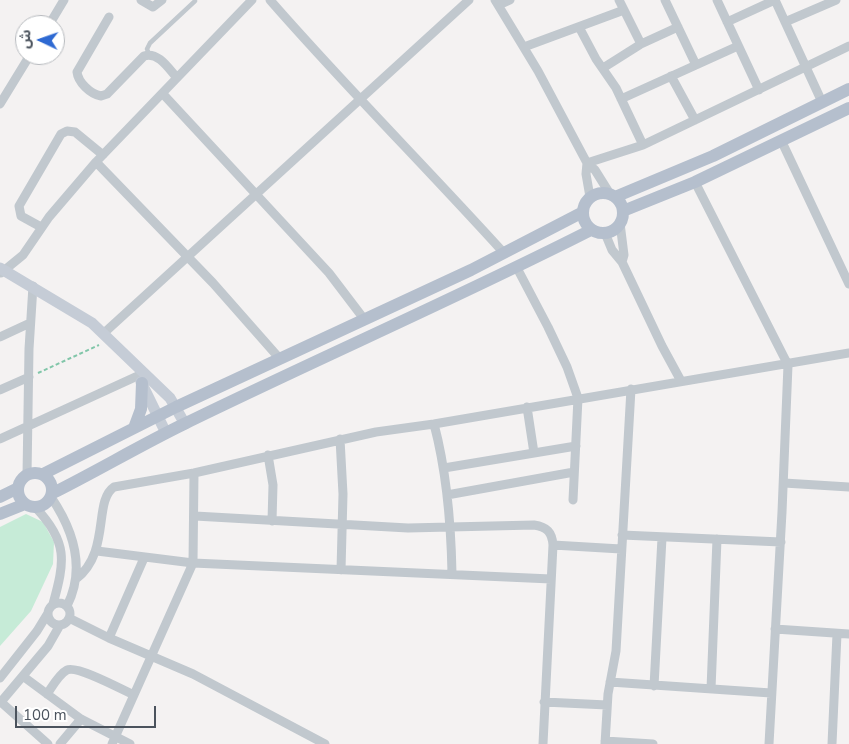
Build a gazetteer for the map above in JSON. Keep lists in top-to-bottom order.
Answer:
{
  "scale_bar": "100 m",
  "north": "left"
}
